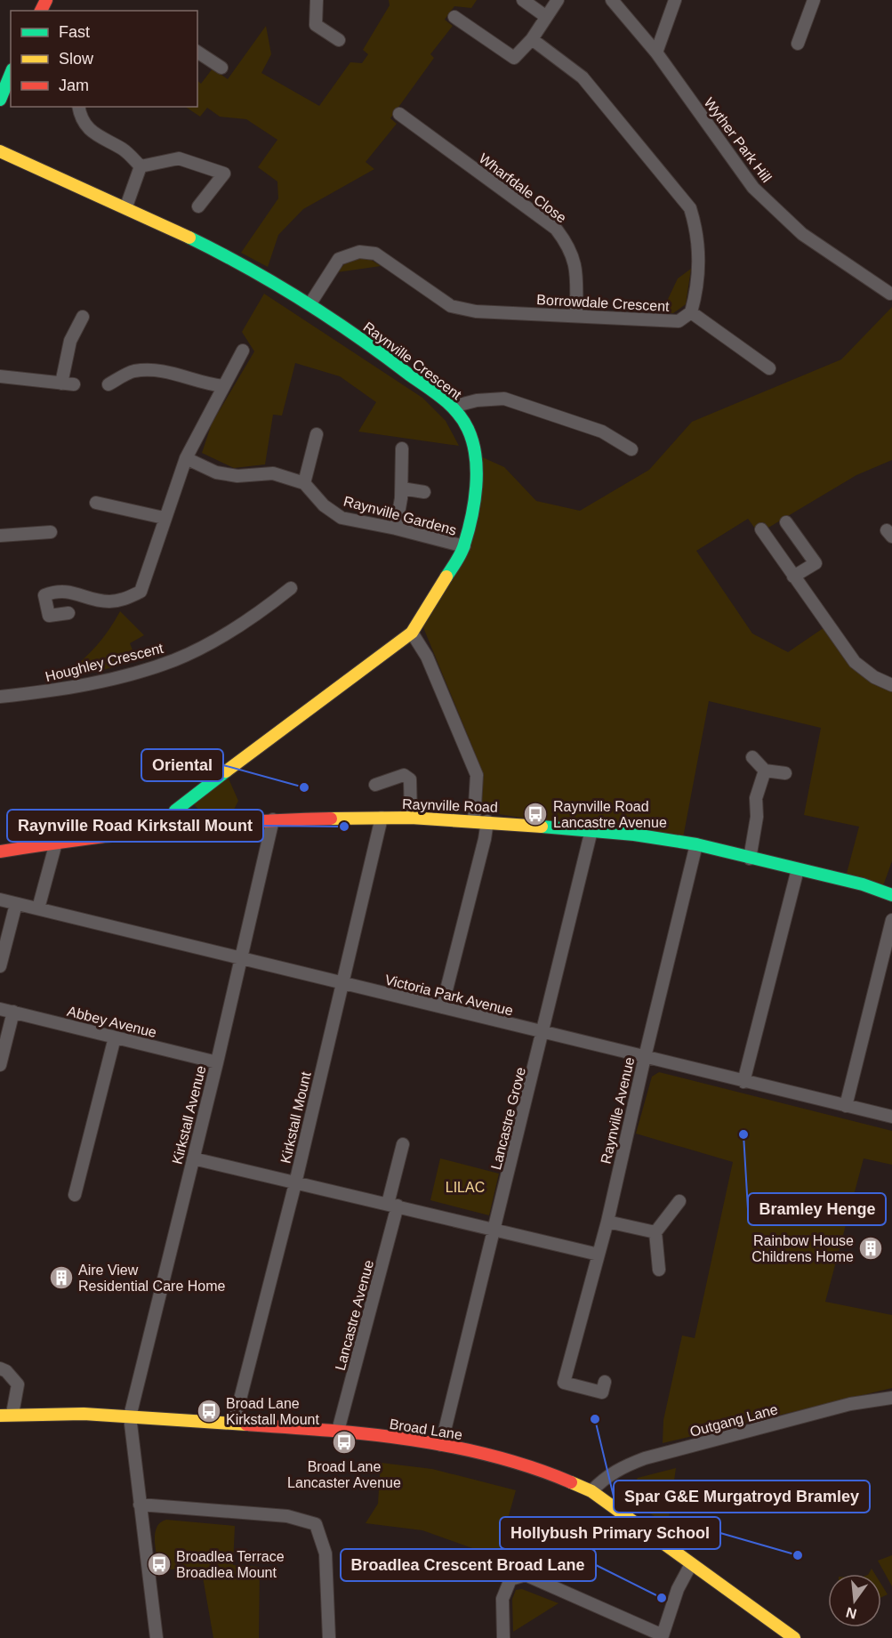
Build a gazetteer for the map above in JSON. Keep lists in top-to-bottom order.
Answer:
{
  "streets": {
    "street": [
      "Wyther Park Hill",
      "Wharfdale Close",
      "Borrowdale Crescent",
      "Raynville Crescent",
      "Raynville Gardens",
      "Houghley Crescent",
      "Raynville Road",
      "Victoria Park Avenue",
      "Abbey Avenue",
      "Raynville Avenue",
      "Kirkstall Avenue",
      "Kirkstall Mount",
      "Lancastre Grove",
      "Lancastre Avenue",
      "Outgang Lane",
      "Broad Lane"
    ]
  },
  "crossings": [
    ["Wharfdale Close", "Borrowdale Crescent"],
    ["Borrowdale Crescent", "Raynville Crescent"],
    ["Raynville Crescent", "Raynville Gardens"],
    ["Raynville Crescent", "Raynville Road"],
    ["Raynville Road", "Raynville Avenue"],
    ["Raynville Road", "Kirkstall Avenue"],
    ["Raynville Road", "Kirkstall Mount"],
    ["Raynville Road", "Lancastre Grove"],
    ["Victoria Park Avenue", "Raynville Avenue"],
    ["Victoria Park Avenue", "Kirkstall Avenue"],
    ["Victoria Park Avenue", "Kirkstall Mount"],
    ["Victoria Park Avenue", "Lancastre Grove"],
    ["Abbey Avenue", "Kirkstall Avenue"],
    ["Kirkstall Avenue", "Broad Lane"],
    ["Kirkstall Mount", "Broad Lane"],
    ["Lancastre Grove", "Broad Lane"],
    ["Lancastre Avenue", "Broad Lane"],
    ["Outgang Lane", "Broad Lane"]
  ],
  "parks": ["LILAC"],
  "places": {
    "other": [
      "Oriental",
      "Raynville Road Kirkstall Mount",
      "Bramley Henge",
      "Spar G&E Murgatroyd Bramley",
      "Hollybush Primary School",
      "Broadlea Crescent Broad Lane"
    ],
    "bus stop": [
      "Raynville Road Lancastre Avenue",
      "Broad Lane Kirkstall Mount",
      "Broad Lane Lancaster Avenue",
      "Broadlea Terrace Broadlea Mount"
    ],
    "building": ["Rainbow House Childrens Home", "Aire View Residential Care Home"]
  },
  "legend": ["Fast", "Slow", "Jam"],
  "north": "bottom"
}
